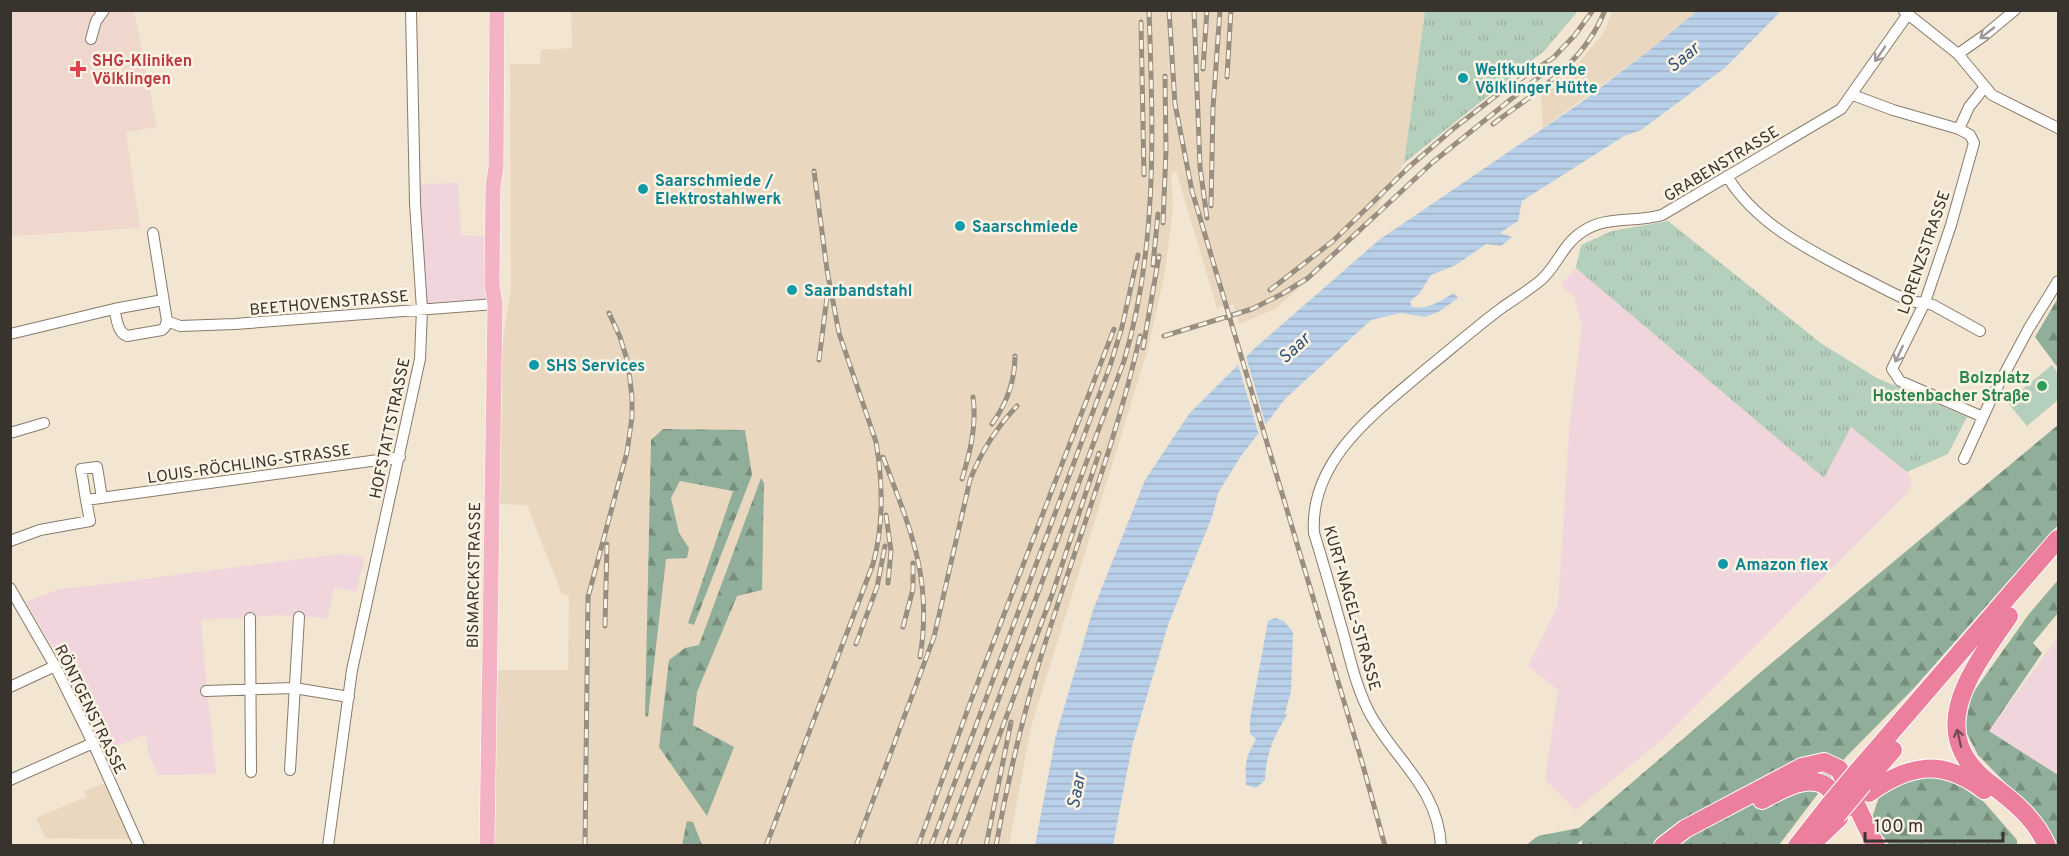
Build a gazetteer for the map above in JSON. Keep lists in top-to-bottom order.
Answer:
{
  "streets": {
    "main road": ["BISMARCKSTRASSE"],
    "street": [
      "GRABENSTRASSE",
      "LORENZSTRASSE",
      "BEETHOVENSTRASSE",
      "HOFSTATTSTRASSE",
      "LOUIS-RÖCHLING-STRASSE",
      "KURT-NAGEL-STRASSE",
      "RÖNTGENSTRASSE"
    ]
  },
  "crossings": [
    ["GRABENSTRASSE", "KURT-NAGEL-STRASSE"],
    ["BEETHOVENSTRASSE", "HOFSTATTSTRASSE"],
    ["BEETHOVENSTRASSE", "BISMARCKSTRASSE"],
    ["HOFSTATTSTRASSE", "LOUIS-RÖCHLING-STRASSE"]
  ],
  "water": ["Saar"],
  "places": {
    "health": ["SHG-Kliniken Völklingen"],
    "other": [
      "Weltkulturerbe Völklinger Hütte",
      "Saarschmiede / Elektrostahlwerk",
      "Saarschmiede",
      "Saarbandstahl",
      "SHS Services",
      "Bolzplatz Hostenbacher Straße",
      "Amazon flex"
    ]
  },
  "scale_bar": "100 m"
}
